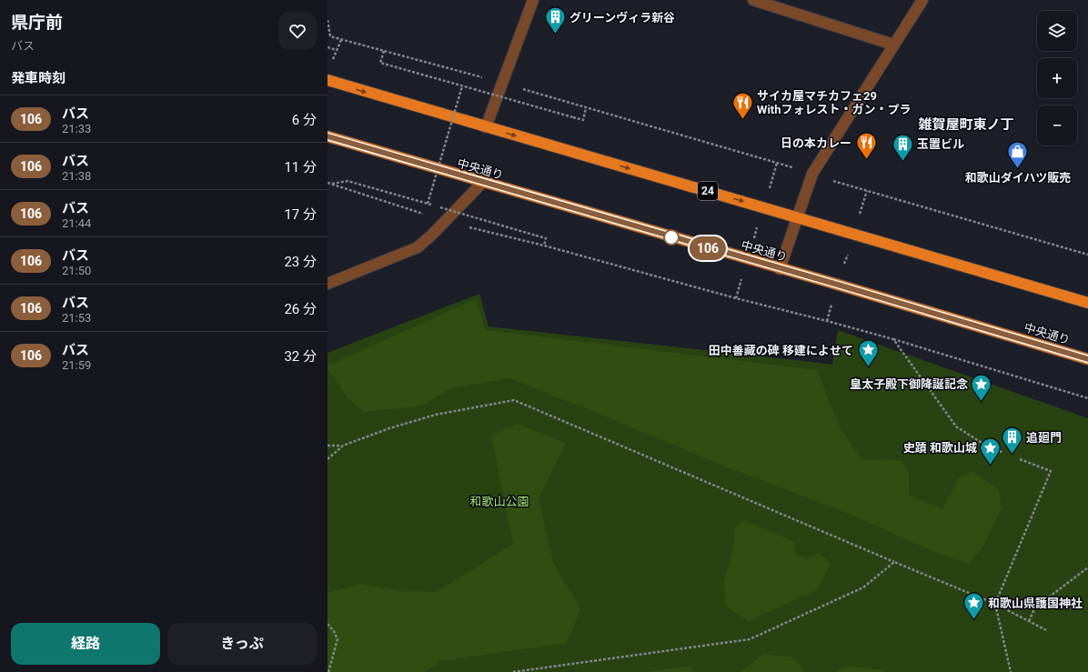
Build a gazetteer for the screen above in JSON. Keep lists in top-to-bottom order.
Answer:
{
  "streets": {
    "highway": ["中央通り", "24"]
  },
  "districts": ["雑賀屋町東ノ丁"],
  "parks": ["和歌山公園"],
  "places": {
    "building": ["グリーンヴィラ新谷", "玉置ビル", "追廻門"],
    "restaurant": ["サイカ屋マチカフェ29 Withフォレスト・ガン・プラ", "日の本カレー"],
    "shop": ["和歌山ダイハツ販売"],
    "place": [
      "田中善藏の碑 移建によせて",
      "皇太子殿下御降誕記念",
      "史蹟 和歌山城",
      "和歌山県護国神社"
    ]
  },
  "lines": ["bus line 106"],
  "page": {
    "heading": [
      ["県庁前", "バス"],
      "発車時刻"
    ],
    "on_map": "106",
    "map_buttons": ["+", "−"],
    "list": [
      {
        "mark": "106",
        "name": "バス",
        "note": "21:33",
        "value": "6 分"
      },
      {
        "mark": "106",
        "name": "バス",
        "note": "21:38",
        "value": "11 分"
      },
      {
        "mark": "106",
        "name": "バス",
        "note": "21:44",
        "value": "17 分"
      },
      {
        "mark": "106",
        "name": "バス",
        "note": "21:50",
        "value": "23 分"
      },
      {
        "mark": "106",
        "name": "バス",
        "note": "21:53",
        "value": "26 分"
      },
      {
        "mark": "106",
        "name": "バス",
        "note": "21:59",
        "value": "32 分"
      }
    ],
    "buttons": ["経路", "きっぷ"]
  }
}
